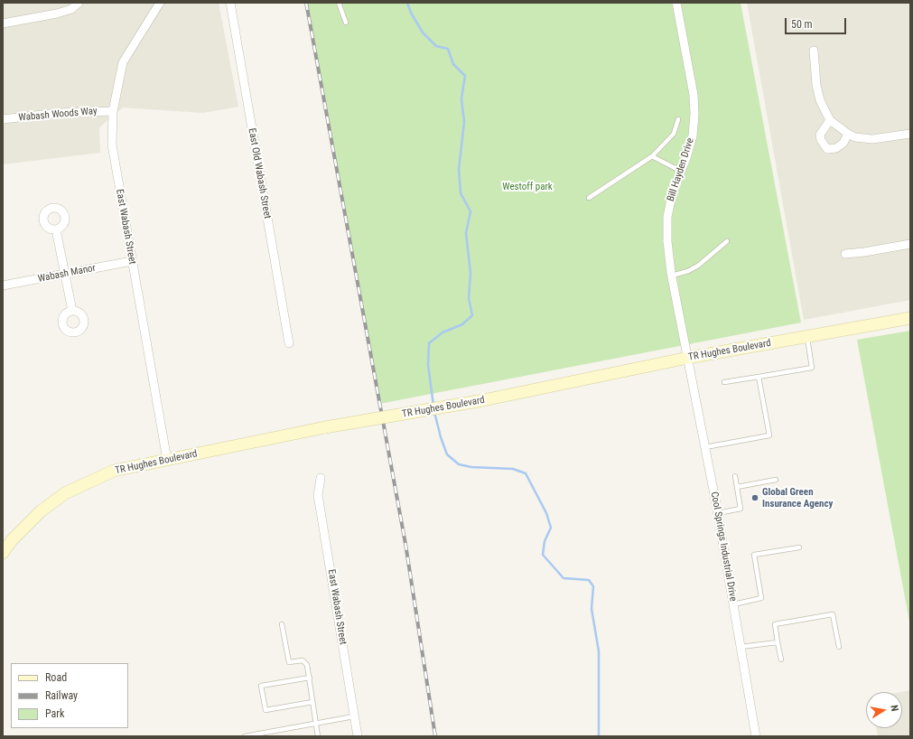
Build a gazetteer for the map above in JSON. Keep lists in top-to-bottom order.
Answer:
{
  "streets": {
    "main road": ["TR Hughes Boulevard"],
    "street": [
      "Wabash Woods Way",
      "Bill Hayden Drive",
      "East Old Wabash Street",
      "East Wabash Street",
      "Wabash Manor",
      "Cool Springs Industrial Drive"
    ]
  },
  "crossings": [
    ["Wabash Woods Way", "East Wabash Street"],
    ["Bill Hayden Drive", "TR Hughes Boulevard"],
    ["Bill Hayden Drive", "Cool Springs Industrial Drive"],
    ["East Wabash Street", "Wabash Manor"],
    ["East Wabash Street", "TR Hughes Boulevard"],
    ["TR Hughes Boulevard", "Cool Springs Industrial Drive"]
  ],
  "parks": ["Westoff park"],
  "places": ["Global Green Insurance Agency"],
  "legend": ["Road", "Railway", "Park"],
  "scale_bar": "50 m",
  "north": "right"
}
